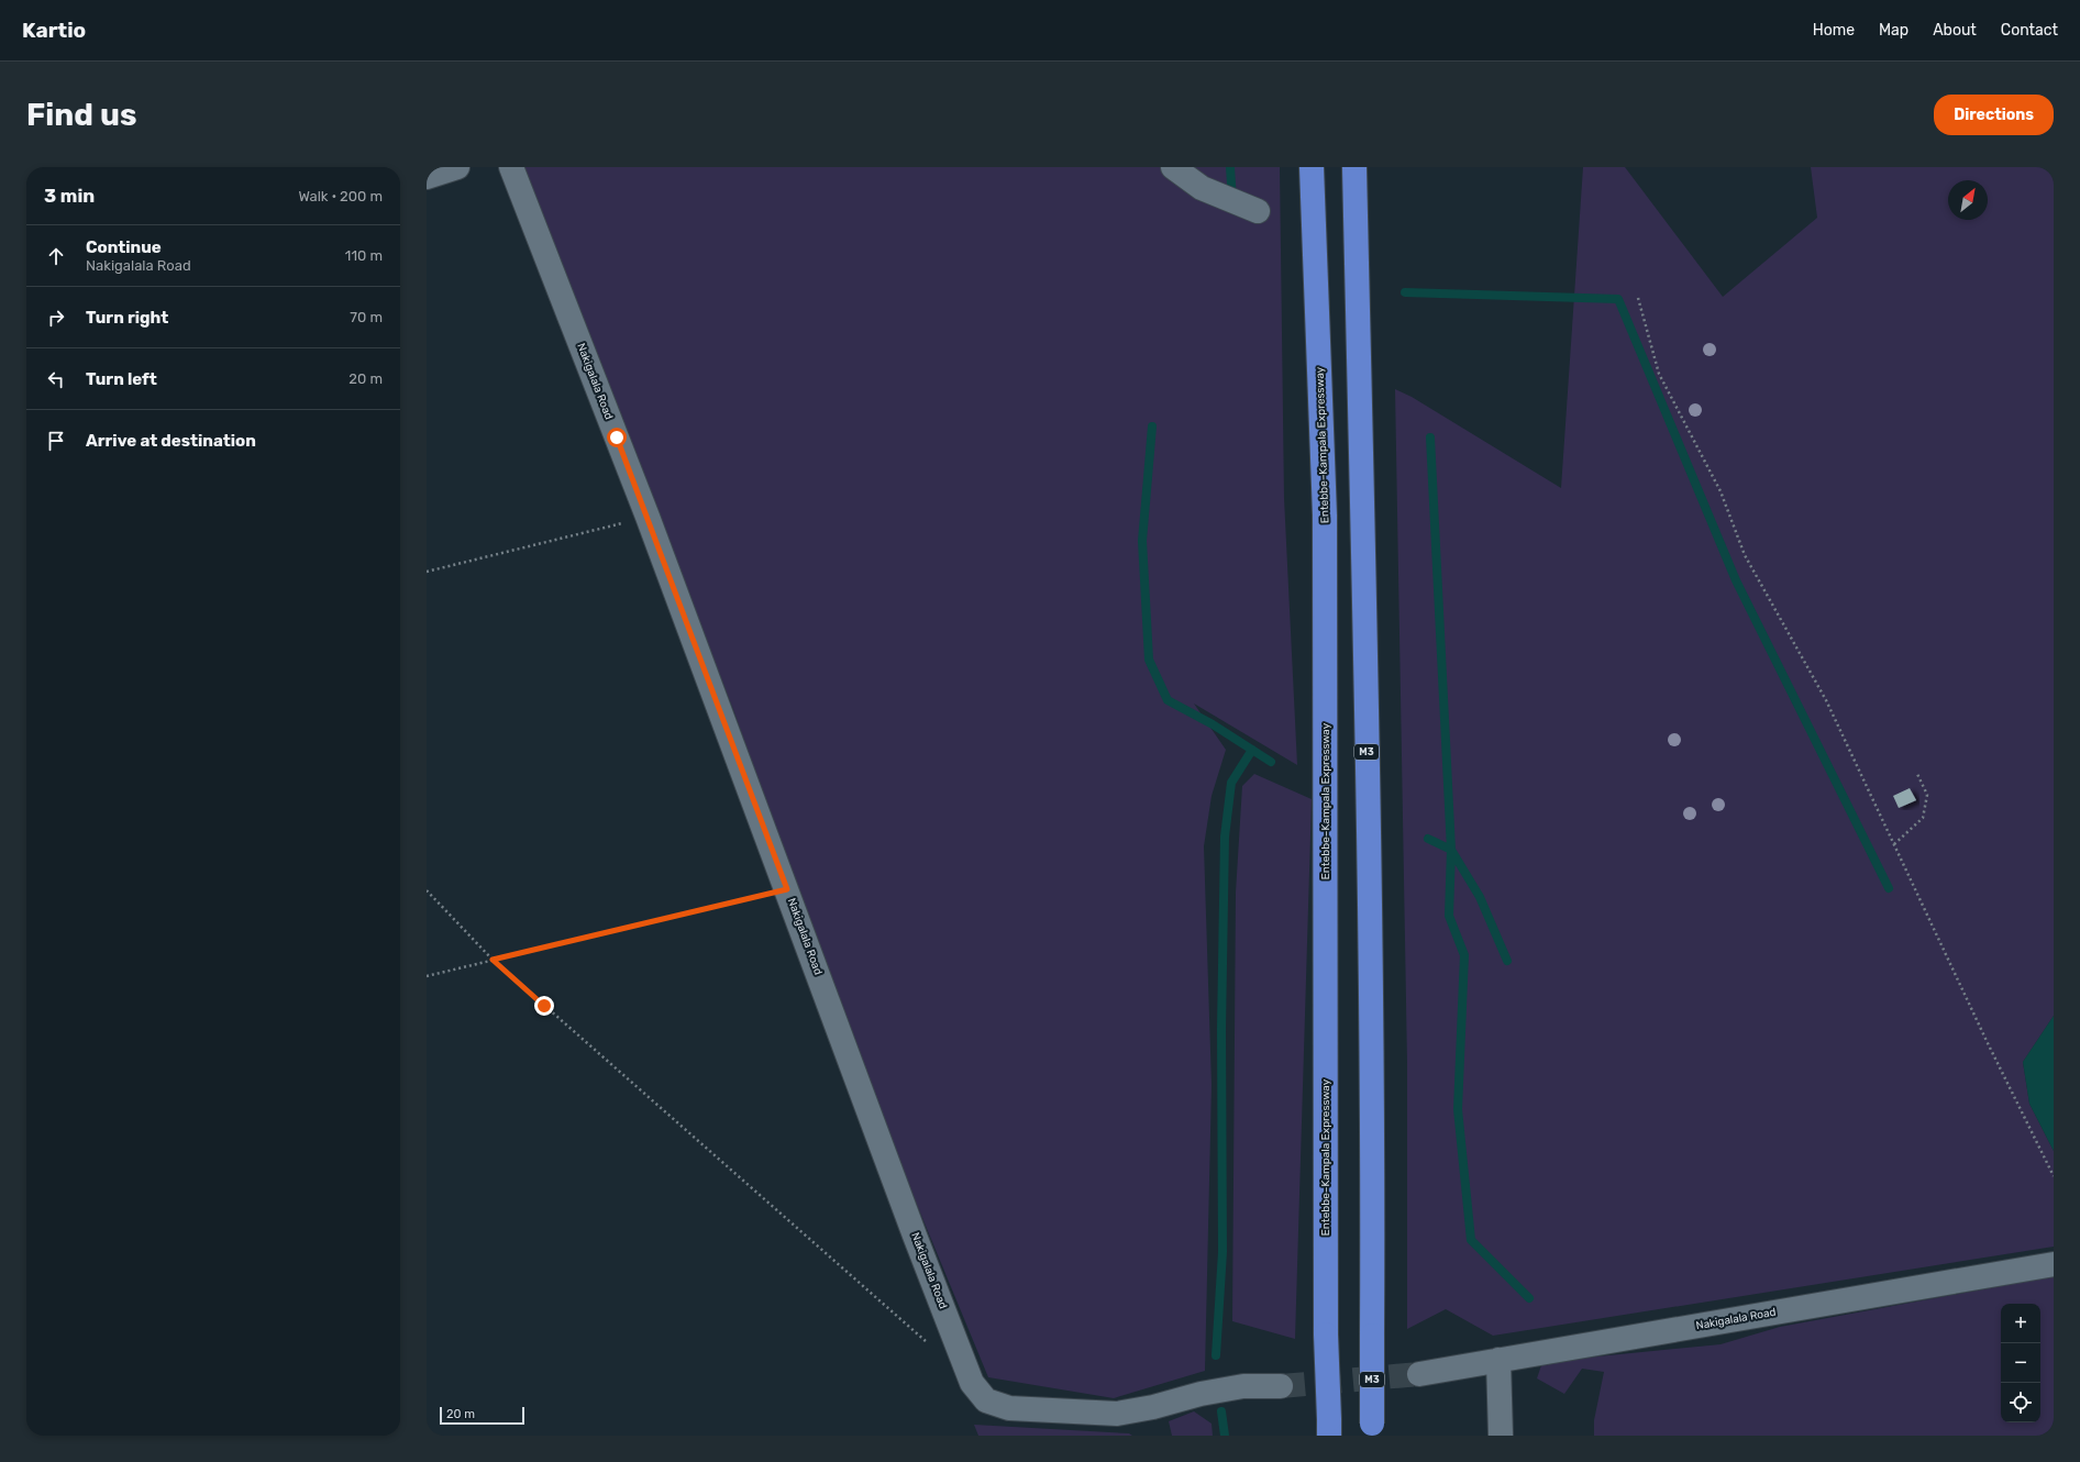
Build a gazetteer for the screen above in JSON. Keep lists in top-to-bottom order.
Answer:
{
  "streets": {
    "highway": ["Entebbe–Kampala Expressway", "M3"],
    "street": ["Nakigalala Road"]
  },
  "scale_bar": "20 m",
  "north": "top right",
  "page": {
    "header": "Kartio",
    "nav": [
      "Home",
      "Map",
      "About",
      "Contact"
    ],
    "buttons": "Directions",
    "title": "Find us",
    "heading": ["3 min", "Walk · 200 m"],
    "list": [
      ["Continue", "Nakigalala Road", "110 m"],
      ["Turn right", "70 m"],
      ["Turn left", "20 m"],
      "Arrive at destination"
    ],
    "map_buttons": ["+", "−"],
    "scale": "20 m"
  }
}
